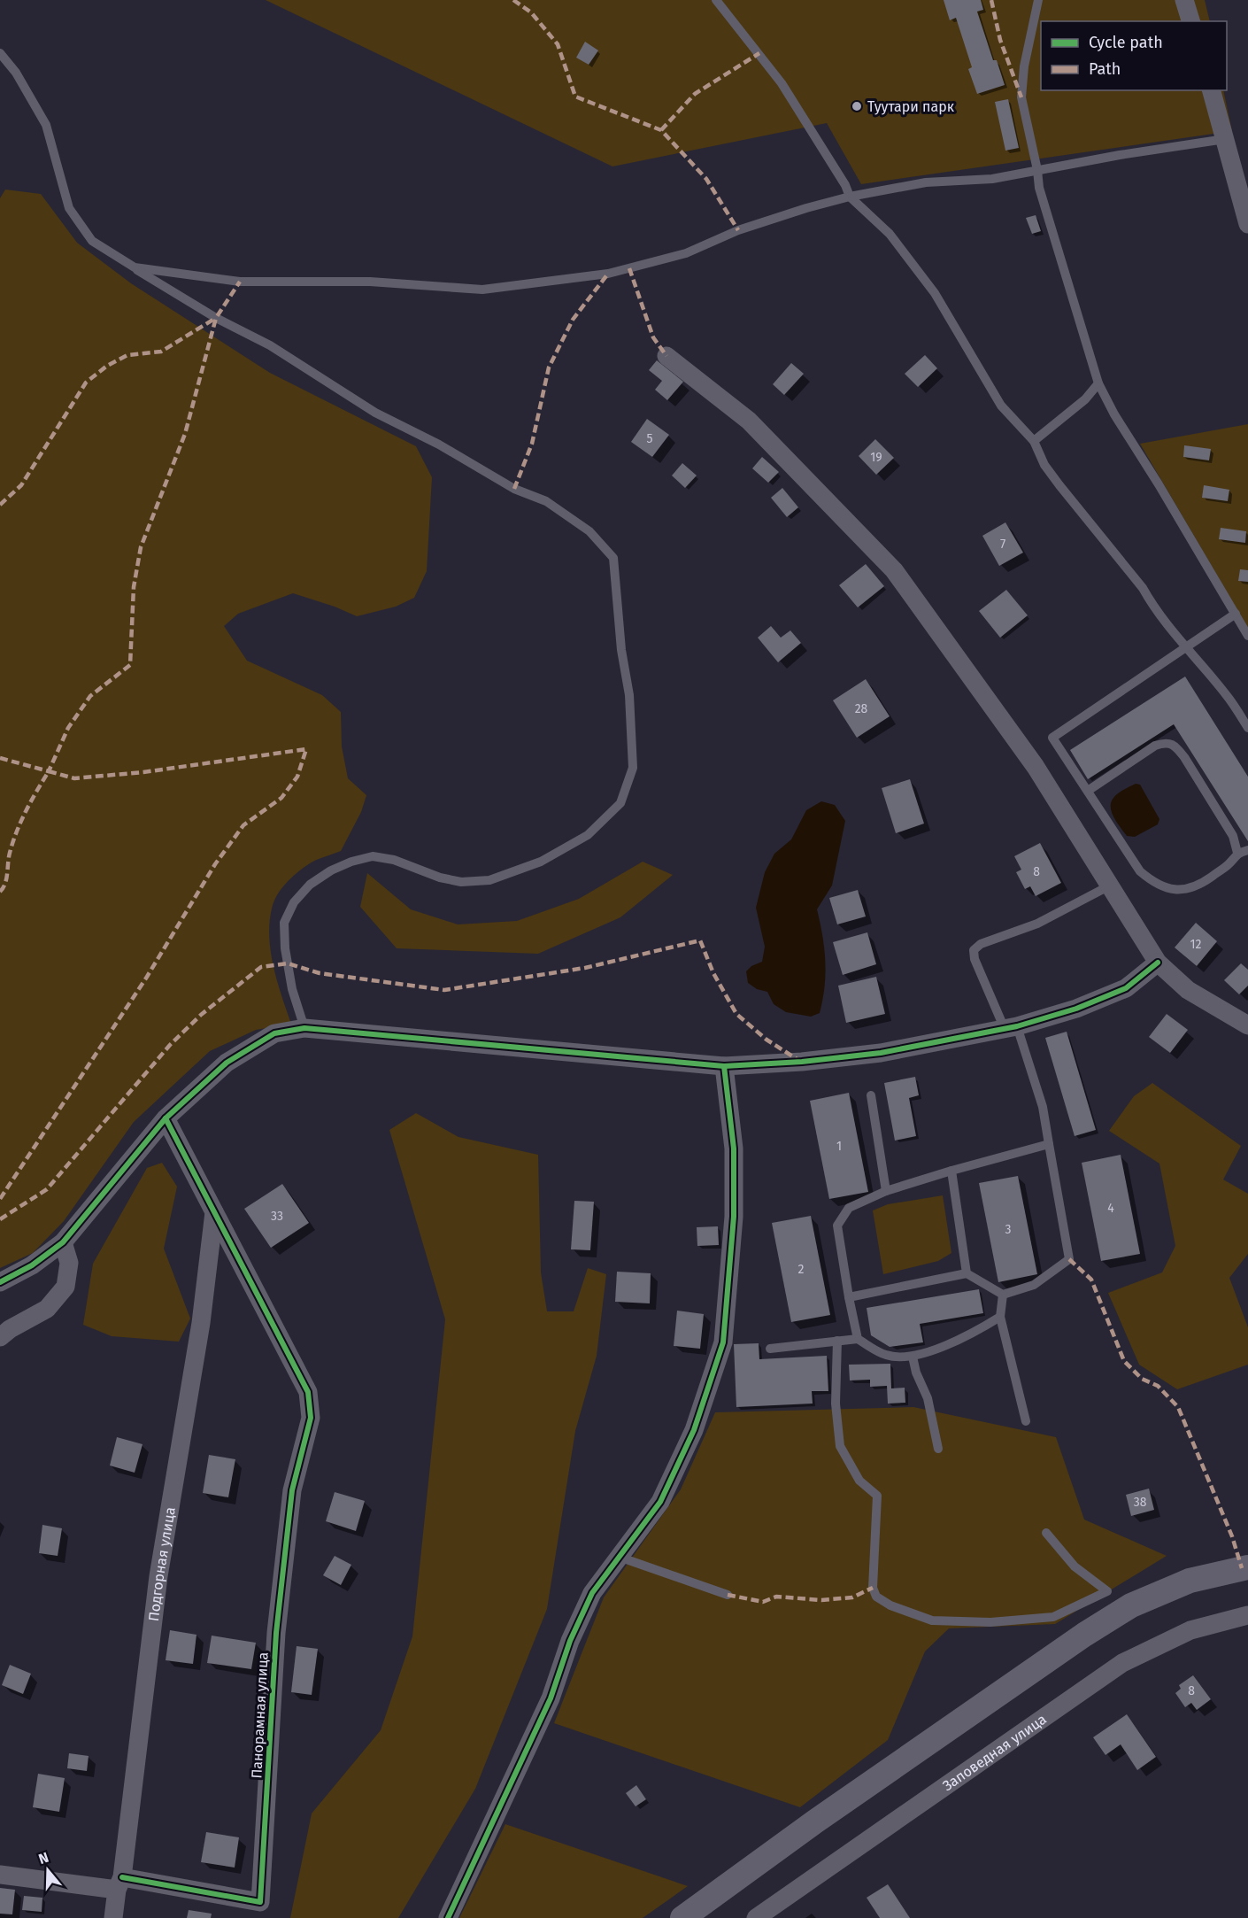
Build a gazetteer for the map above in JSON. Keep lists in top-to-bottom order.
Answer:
{
  "streets": {
    "street": ["Подгорная улица", "Панорамная улица", "Заповедная улица"]
  },
  "crossings": [
    ["Подгорная улица", "Панорамная улица"]
  ],
  "places": ["Туутари парк"],
  "house_numbers": [
    "5",
    "19",
    "7",
    "28",
    "8",
    "12",
    "1",
    "4",
    "33",
    "3",
    "2",
    "38",
    "8"
  ],
  "legend": ["Cycle path", "Path"],
  "north": "top"
}
